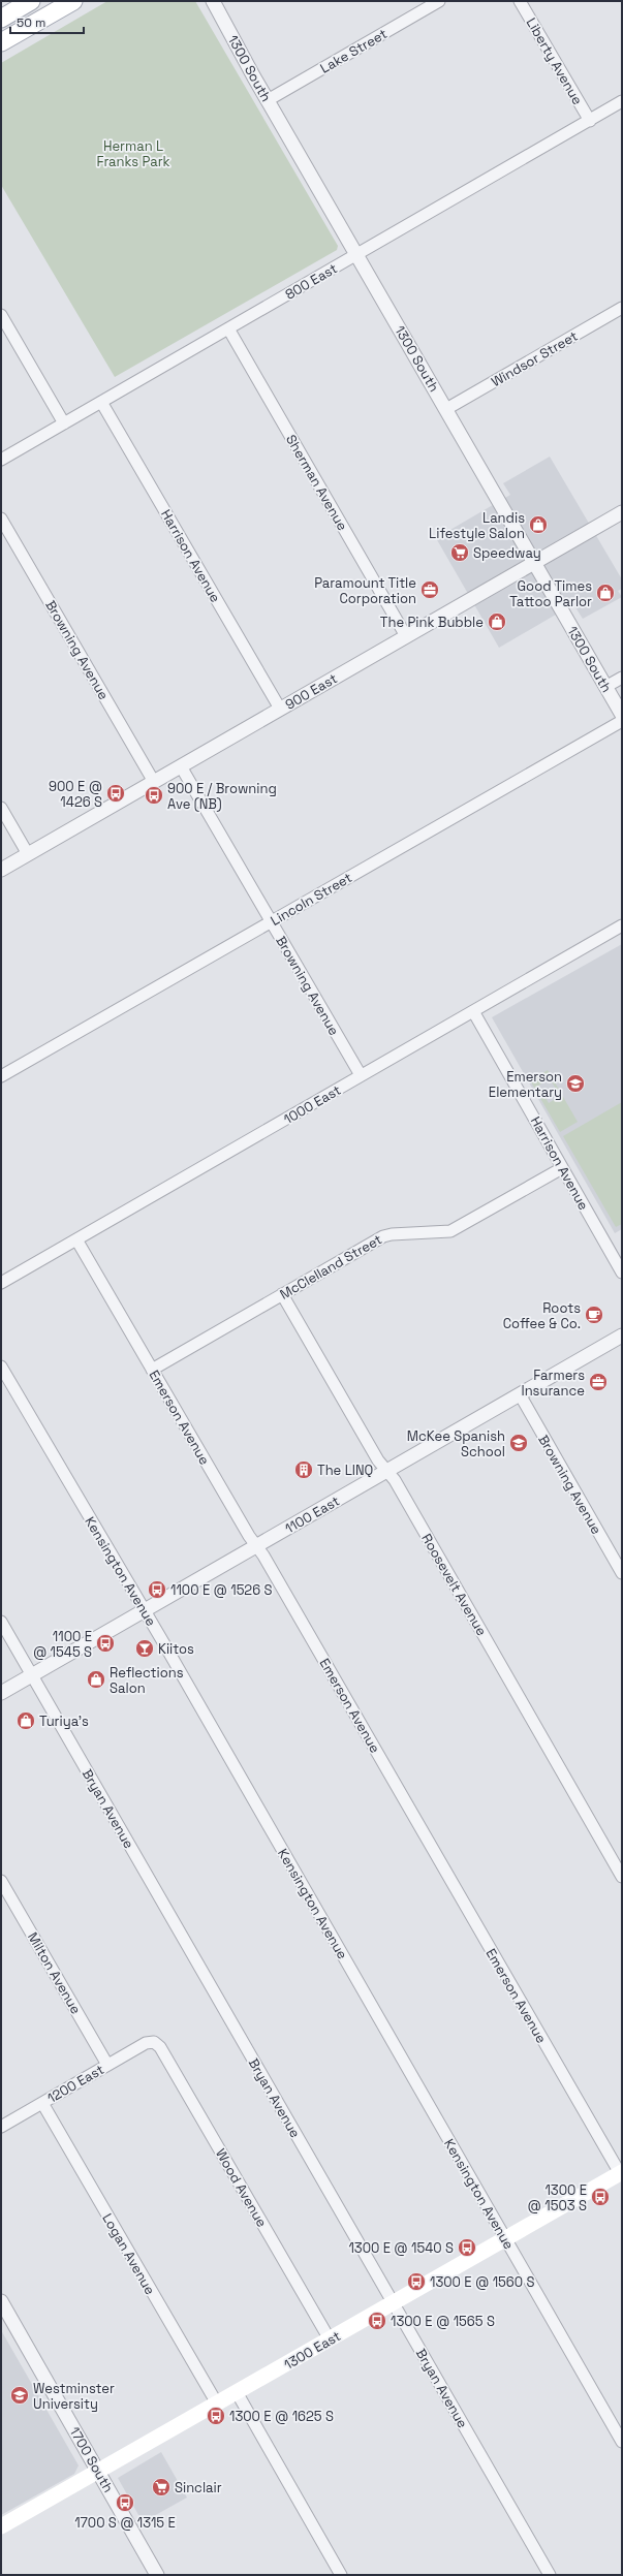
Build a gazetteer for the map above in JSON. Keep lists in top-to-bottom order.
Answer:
{
  "streets": {
    "main road": ["1300 East"],
    "street": [
      "Lake Street",
      "Liberty Avenue",
      "1300 South",
      "800 East",
      "Windsor Street",
      "Sherman Avenue",
      "Harrison Avenue",
      "Browning Avenue",
      "900 East",
      "Lincoln Street",
      "1000 East",
      "McClelland Street",
      "Emerson Avenue",
      "1100 East",
      "Kensington Avenue",
      "Roosevelt Avenue",
      "Bryan Avenue",
      "Milton Avenue",
      "1200 East",
      "Wood Avenue",
      "Logan Avenue",
      "1700 South"
    ]
  },
  "crossings": [
    ["Lake Street", "1300 South"],
    ["Liberty Avenue", "800 East"],
    ["1300 South", "800 East"],
    ["1300 South", "Windsor Street"],
    ["1300 South", "900 East"],
    ["800 East", "Sherman Avenue"],
    ["800 East", "Harrison Avenue"],
    ["Sherman Avenue", "900 East"],
    ["Harrison Avenue", "900 East"],
    ["Harrison Avenue", "1000 East"],
    ["Harrison Avenue", "McClelland Street"],
    ["Browning Avenue", "900 East"],
    ["Browning Avenue", "Lincoln Street"],
    ["Browning Avenue", "1000 East"],
    ["Browning Avenue", "1100 East"],
    ["1000 East", "Emerson Avenue"],
    ["McClelland Street", "Emerson Avenue"],
    ["McClelland Street", "Roosevelt Avenue"],
    ["Emerson Avenue", "1100 East"],
    ["Emerson Avenue", "1300 East"],
    ["1100 East", "Kensington Avenue"],
    ["1100 East", "Roosevelt Avenue"],
    ["1100 East", "Bryan Avenue"],
    ["Kensington Avenue", "1300 East"],
    ["Bryan Avenue", "1300 East"],
    ["Milton Avenue", "1200 East"],
    ["1200 East", "Wood Avenue"],
    ["1200 East", "Logan Avenue"],
    ["Wood Avenue", "1300 East"],
    ["Logan Avenue", "1300 East"],
    ["1300 East", "1700 South"]
  ],
  "parks": ["Herman L Franks Park"],
  "places": {
    "shop": [
      "Landis Lifestyle Salon",
      "Good Times Tattoo Parlor",
      "The Pink Bubble",
      "Reflections Salon",
      "Turiya's"
    ],
    "supermarket": ["Speedway", "Sinclair"],
    "office": ["Paramount Title Corporation", "Farmers Insurance"],
    "bus stop": [
      "900 E @ 1426 S",
      "900 E / Browning Ave (NB)",
      "1100 E @ 1526 S",
      "1100 E @ 1545 S",
      "1300 E @ 1503 S",
      "1300 E @ 1540 S",
      "1300 E @ 1560 S",
      "1300 E @ 1565 S",
      "1300 E @ 1625 S",
      "1700 S @ 1315 E"
    ],
    "school or university": ["Emerson Elementary", "McKee Spanish School", "Westminster University"],
    "cafe": ["Roots Coffee & Co."],
    "building": ["The LINQ"],
    "bar": ["Kiitos"]
  },
  "scale_bar": "50 m"
}
